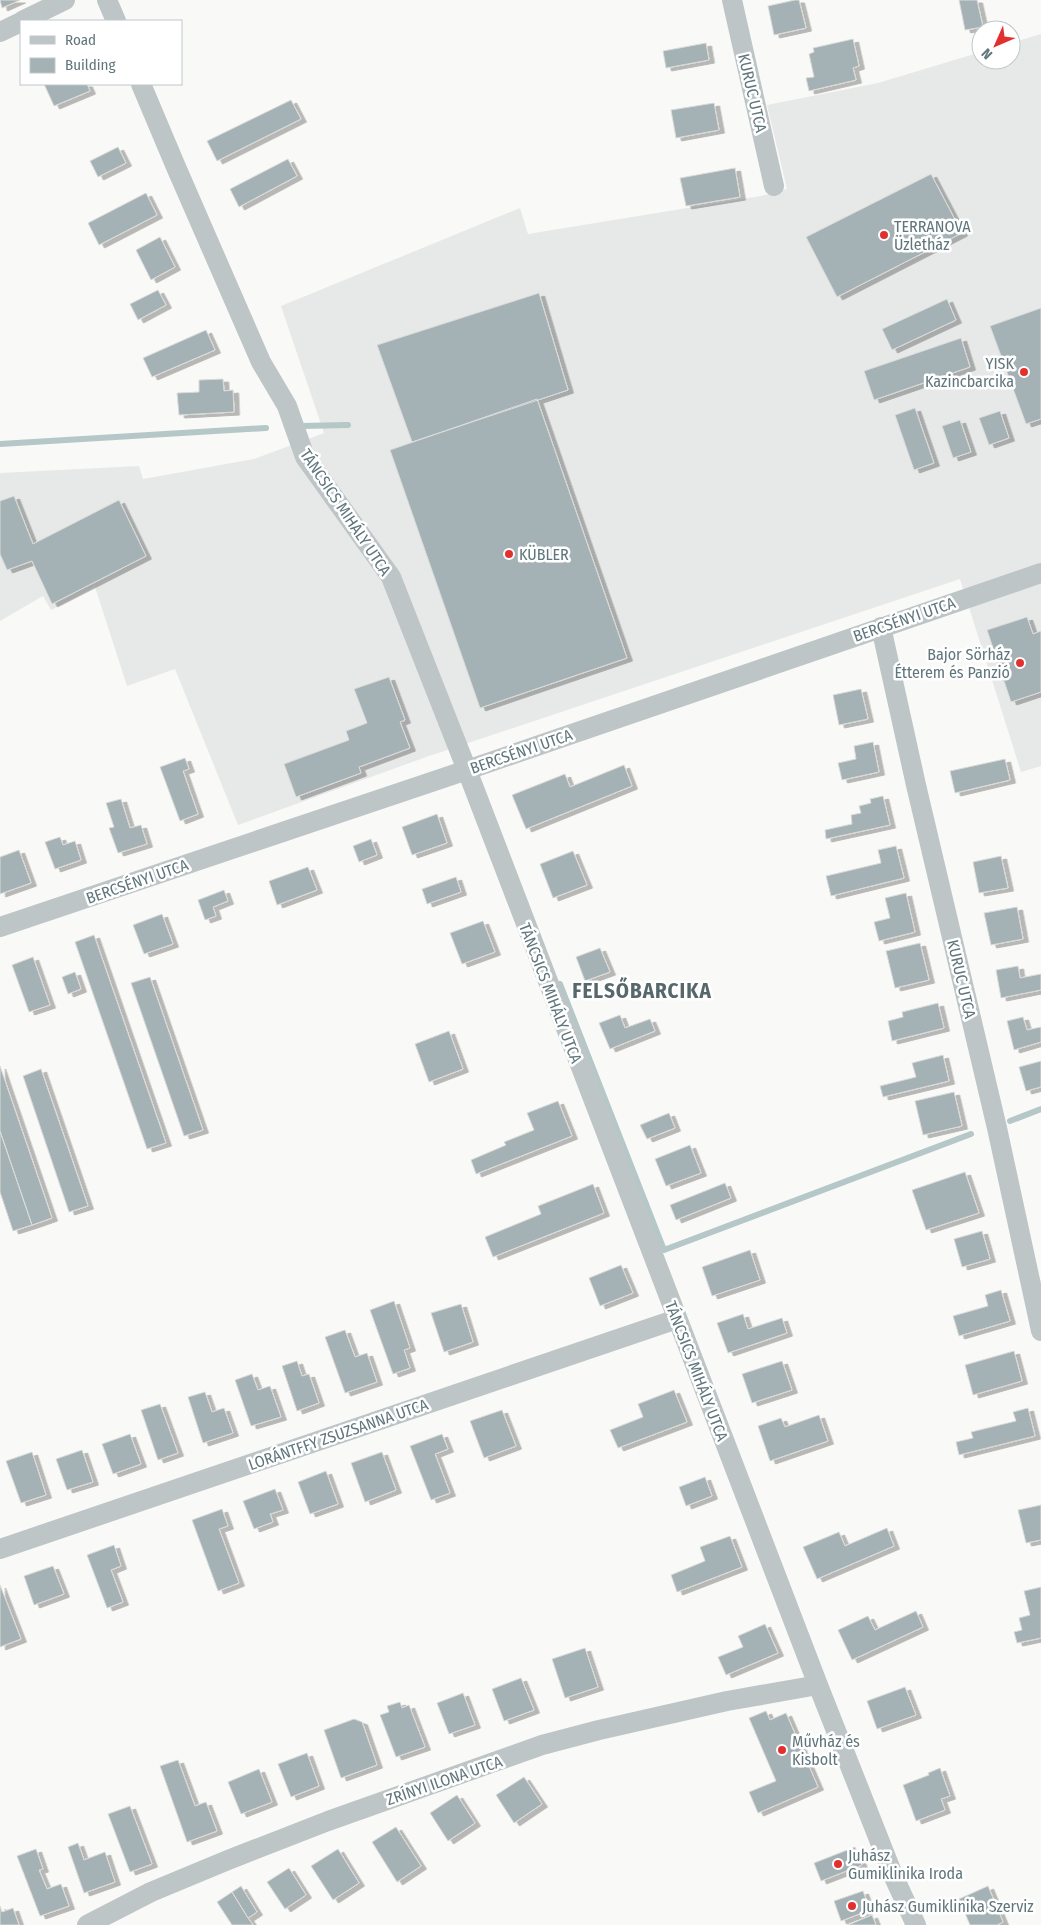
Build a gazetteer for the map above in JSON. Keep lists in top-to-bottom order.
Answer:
{
  "streets": {
    "street": [
      "KURUC UTCA",
      "TÁNCSICS MIHÁLY UTCA",
      "BERCSÉNYI UTCA",
      "LORÁNTFFY ZSUZSANNA UTCA",
      "ZRÍNYI ILONA UTCA"
    ]
  },
  "crossings": [
    ["KURUC UTCA", "BERCSÉNYI UTCA"],
    ["TÁNCSICS MIHÁLY UTCA", "BERCSÉNYI UTCA"],
    ["TÁNCSICS MIHÁLY UTCA", "LORÁNTFFY ZSUZSANNA UTCA"],
    ["TÁNCSICS MIHÁLY UTCA", "ZRÍNYI ILONA UTCA"]
  ],
  "districts": ["FELSŐBARCIKA"],
  "places": [
    "TERRANOVA Üzletház",
    "YISK Kazincbarcika",
    "KÜBLER",
    "Bajor Sörház Étterem és Panzió",
    "Művház és Kisbolt",
    "Juhász Gumiklinika Iroda",
    "Juhász Gumiklinika Szerviz"
  ],
  "legend": ["Road", "Building"],
  "north": "bottom left"
}
